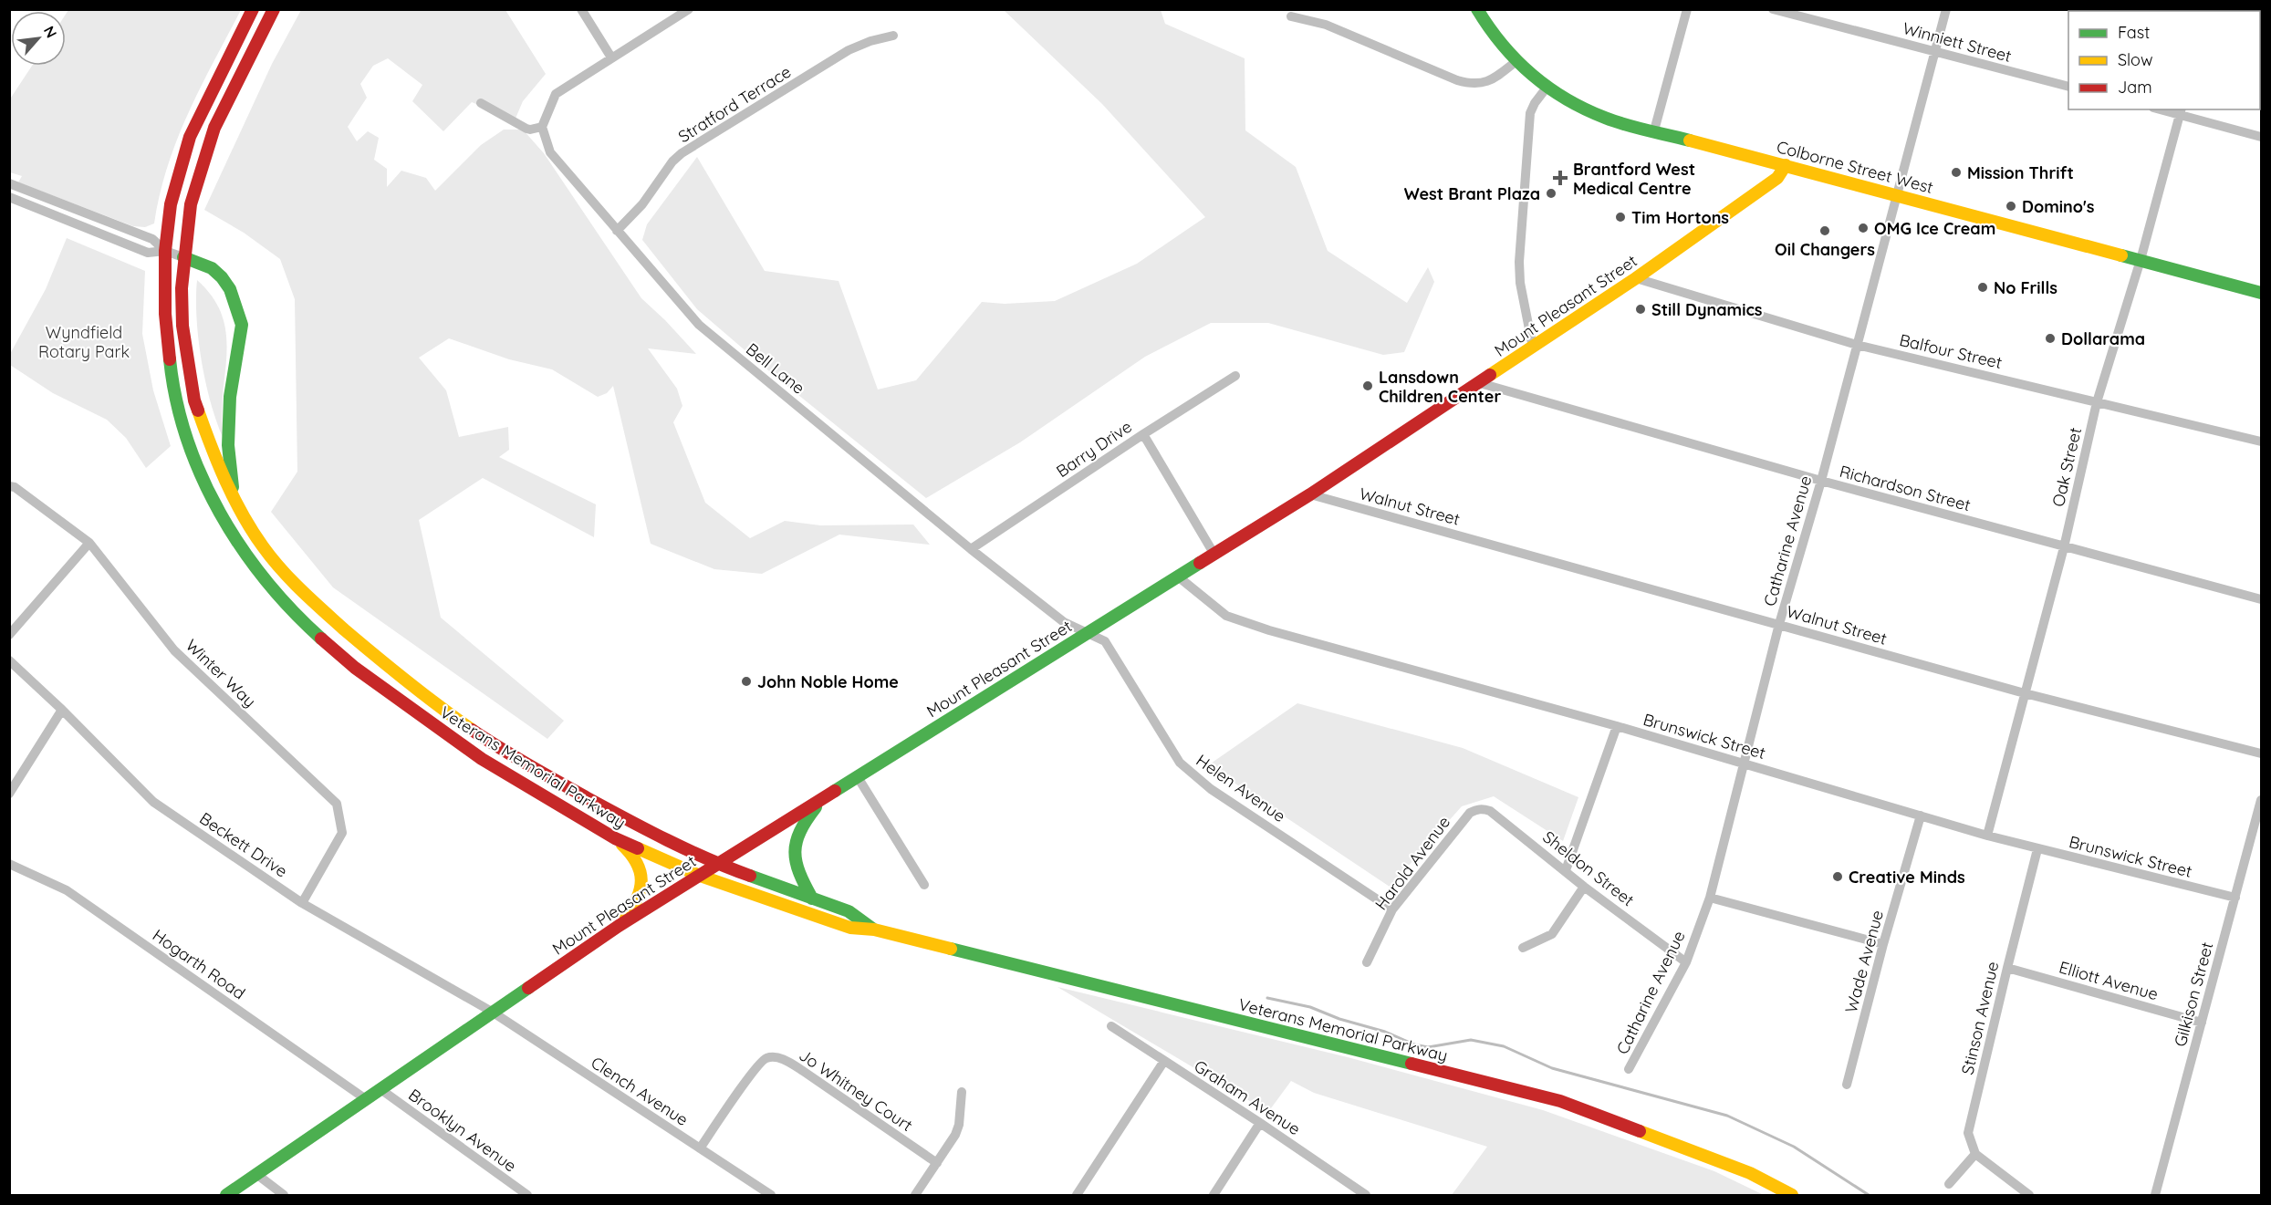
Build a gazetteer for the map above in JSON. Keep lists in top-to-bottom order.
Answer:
{
  "streets": {
    "main road": ["Colborne Street West", "Mount Pleasant Street", "Veterans Memorial Parkway"],
    "street": [
      "Winniett Street",
      "Stratford Terrace",
      "Balfour Street",
      "Bell Lane",
      "Barry Drive",
      "Oak Street",
      "Richardson Street",
      "Walnut Street",
      "Catharine Avenue",
      "Winter Way",
      "Brunswick Street",
      "Helen Avenue",
      "Beckett Drive",
      "Harold Avenue",
      "Sheldon Street",
      "Wade Avenue",
      "Hogarth Road",
      "Elliott Avenue",
      "Gilkison Street",
      "Stinson Avenue",
      "Jo Whitney Court",
      "Clench Avenue",
      "Graham Avenue",
      "Brooklyn Avenue"
    ]
  },
  "crossings": [
    ["Winniett Street", "Catharine Avenue"],
    ["Stratford Terrace", "Bell Lane"],
    ["Colborne Street West", "Mount Pleasant Street"],
    ["Colborne Street West", "Oak Street"],
    ["Colborne Street West", "Catharine Avenue"],
    ["Mount Pleasant Street", "Balfour Street"],
    ["Mount Pleasant Street", "Bell Lane"],
    ["Mount Pleasant Street", "Richardson Street"],
    ["Mount Pleasant Street", "Walnut Street"],
    ["Mount Pleasant Street", "Brunswick Street"],
    ["Mount Pleasant Street", "Veterans Memorial Parkway"],
    ["Mount Pleasant Street", "Helen Avenue"],
    ["Mount Pleasant Street", "Beckett Drive"],
    ["Mount Pleasant Street", "Hogarth Road"],
    ["Mount Pleasant Street", "Clench Avenue"],
    ["Mount Pleasant Street", "Brooklyn Avenue"],
    ["Balfour Street", "Oak Street"],
    ["Balfour Street", "Catharine Avenue"],
    ["Bell Lane", "Barry Drive"],
    ["Bell Lane", "Helen Avenue"],
    ["Oak Street", "Richardson Street"],
    ["Oak Street", "Walnut Street"],
    ["Oak Street", "Brunswick Street"],
    ["Richardson Street", "Catharine Avenue"],
    ["Walnut Street", "Catharine Avenue"],
    ["Catharine Avenue", "Brunswick Street"],
    ["Catharine Avenue", "Sheldon Street"],
    ["Winter Way", "Beckett Drive"],
    ["Brunswick Street", "Wade Avenue"],
    ["Brunswick Street", "Gilkison Street"],
    ["Brunswick Street", "Stinson Avenue"],
    ["Helen Avenue", "Harold Avenue"],
    ["Beckett Drive", "Clench Avenue"],
    ["Harold Avenue", "Sheldon Street"],
    ["Elliott Avenue", "Gilkison Street"],
    ["Elliott Avenue", "Stinson Avenue"],
    ["Jo Whitney Court", "Clench Avenue"]
  ],
  "parks": ["Wyndfield Rotary Park"],
  "places": {
    "other": [
      "Mission Thrift",
      "West Brant Plaza",
      "Domino's",
      "Tim Hortons",
      "OMG Ice Cream",
      "Oil Changers",
      "No Frills",
      "Still Dynamics",
      "Dollarama",
      "Lansdown Children Center",
      "John Noble Home",
      "Creative Minds"
    ],
    "health": ["Brantford West Medical Centre"]
  },
  "legend": ["Fast", "Slow", "Jam"],
  "north": "top right"
}
